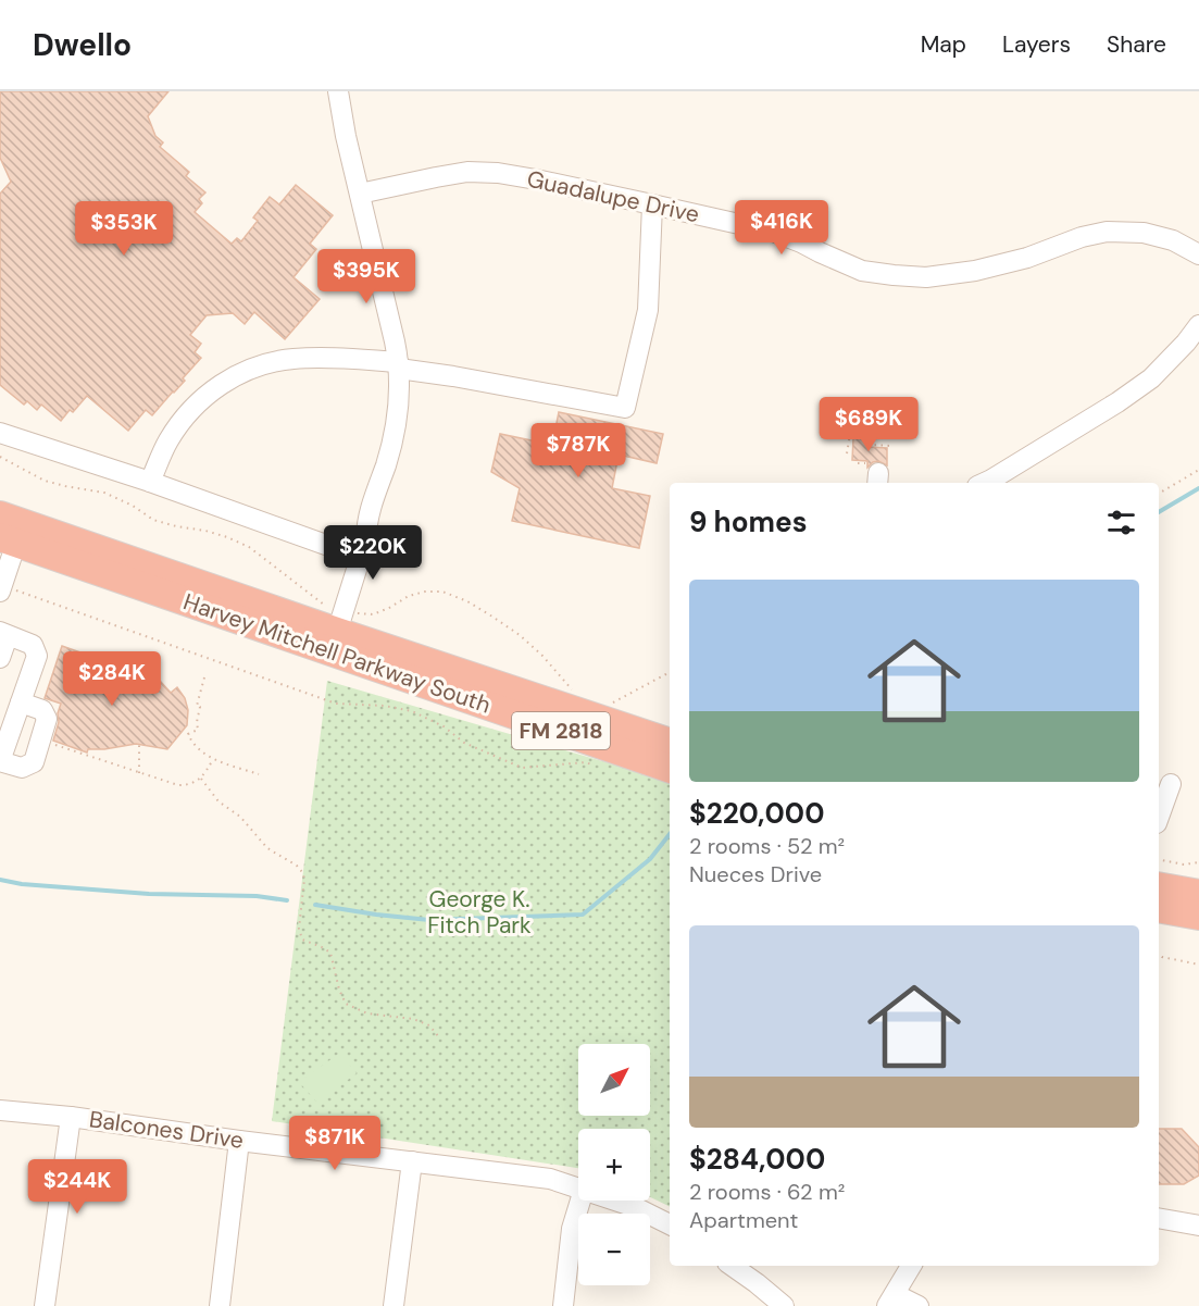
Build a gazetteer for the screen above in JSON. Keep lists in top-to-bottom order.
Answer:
{
  "streets": {
    "highway": ["Harvey Mitchell Parkway South", "FM 2818"],
    "street": ["Guadalupe Drive", "Balcones Drive"]
  },
  "parks": ["George K. Fitch Park"],
  "north": "top right",
  "page": {
    "header": "Dwello",
    "nav": ["Map", "Layers", "Share"],
    "price": [
      "$416K",
      "$353K",
      "$395K",
      "$689K",
      "$787K",
      "$220K",
      "$284K",
      "$871K",
      "$244K"
    ],
    "heading": "9 homes",
    "list": [
      {
        "name": "$220,000",
        "note": "2 rooms · 52 m² · Nueces Drive"
      },
      {
        "name": "$284,000",
        "note": "2 rooms · 62 m² · Apartment"
      }
    ],
    "map_buttons": ["+", "−"]
  }
}
